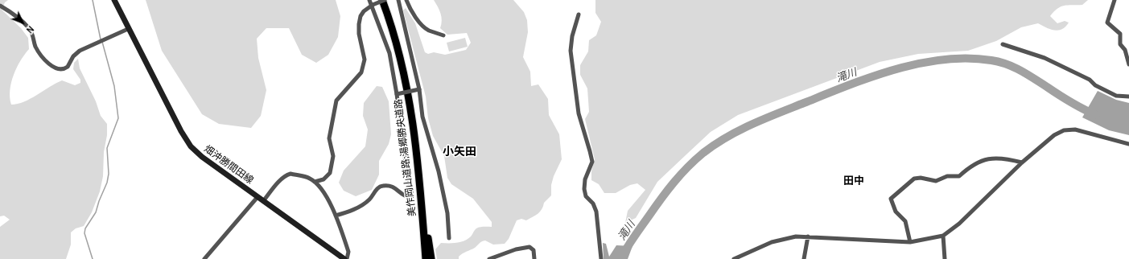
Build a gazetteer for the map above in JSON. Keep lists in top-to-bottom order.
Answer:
{
  "streets": {
    "highway": ["美作岡山道路;湯郷勝央道路"],
    "main road": ["畑沖勝間田線"]
  },
  "districts": ["小矢田", "田中"],
  "water": ["滝川"],
  "north": "bottom right"
}
